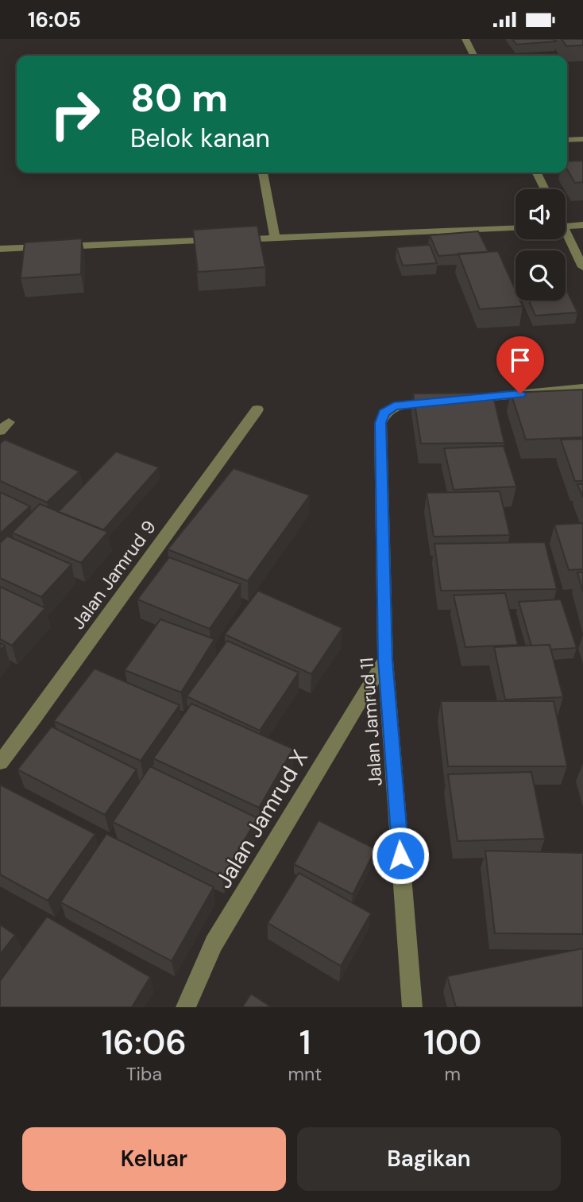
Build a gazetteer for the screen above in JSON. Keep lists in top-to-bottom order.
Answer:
{
  "streets": {
    "street": ["Jalan Jamrud 9", "Jalan Jamrud 11", "Jalan Jamrud X"]
  },
  "crossings": [
    ["Jalan Jamrud 11", "Jalan Jamrud X"]
  ],
  "page": {
    "status": "16:05",
    "turn": ["80 m", "Belok kanan"],
    "eta": [
      "16:06",
      "Tiba",
      "1",
      "mnt",
      "100",
      "m"
    ],
    "buttons": ["Keluar", "Bagikan"]
  }
}
